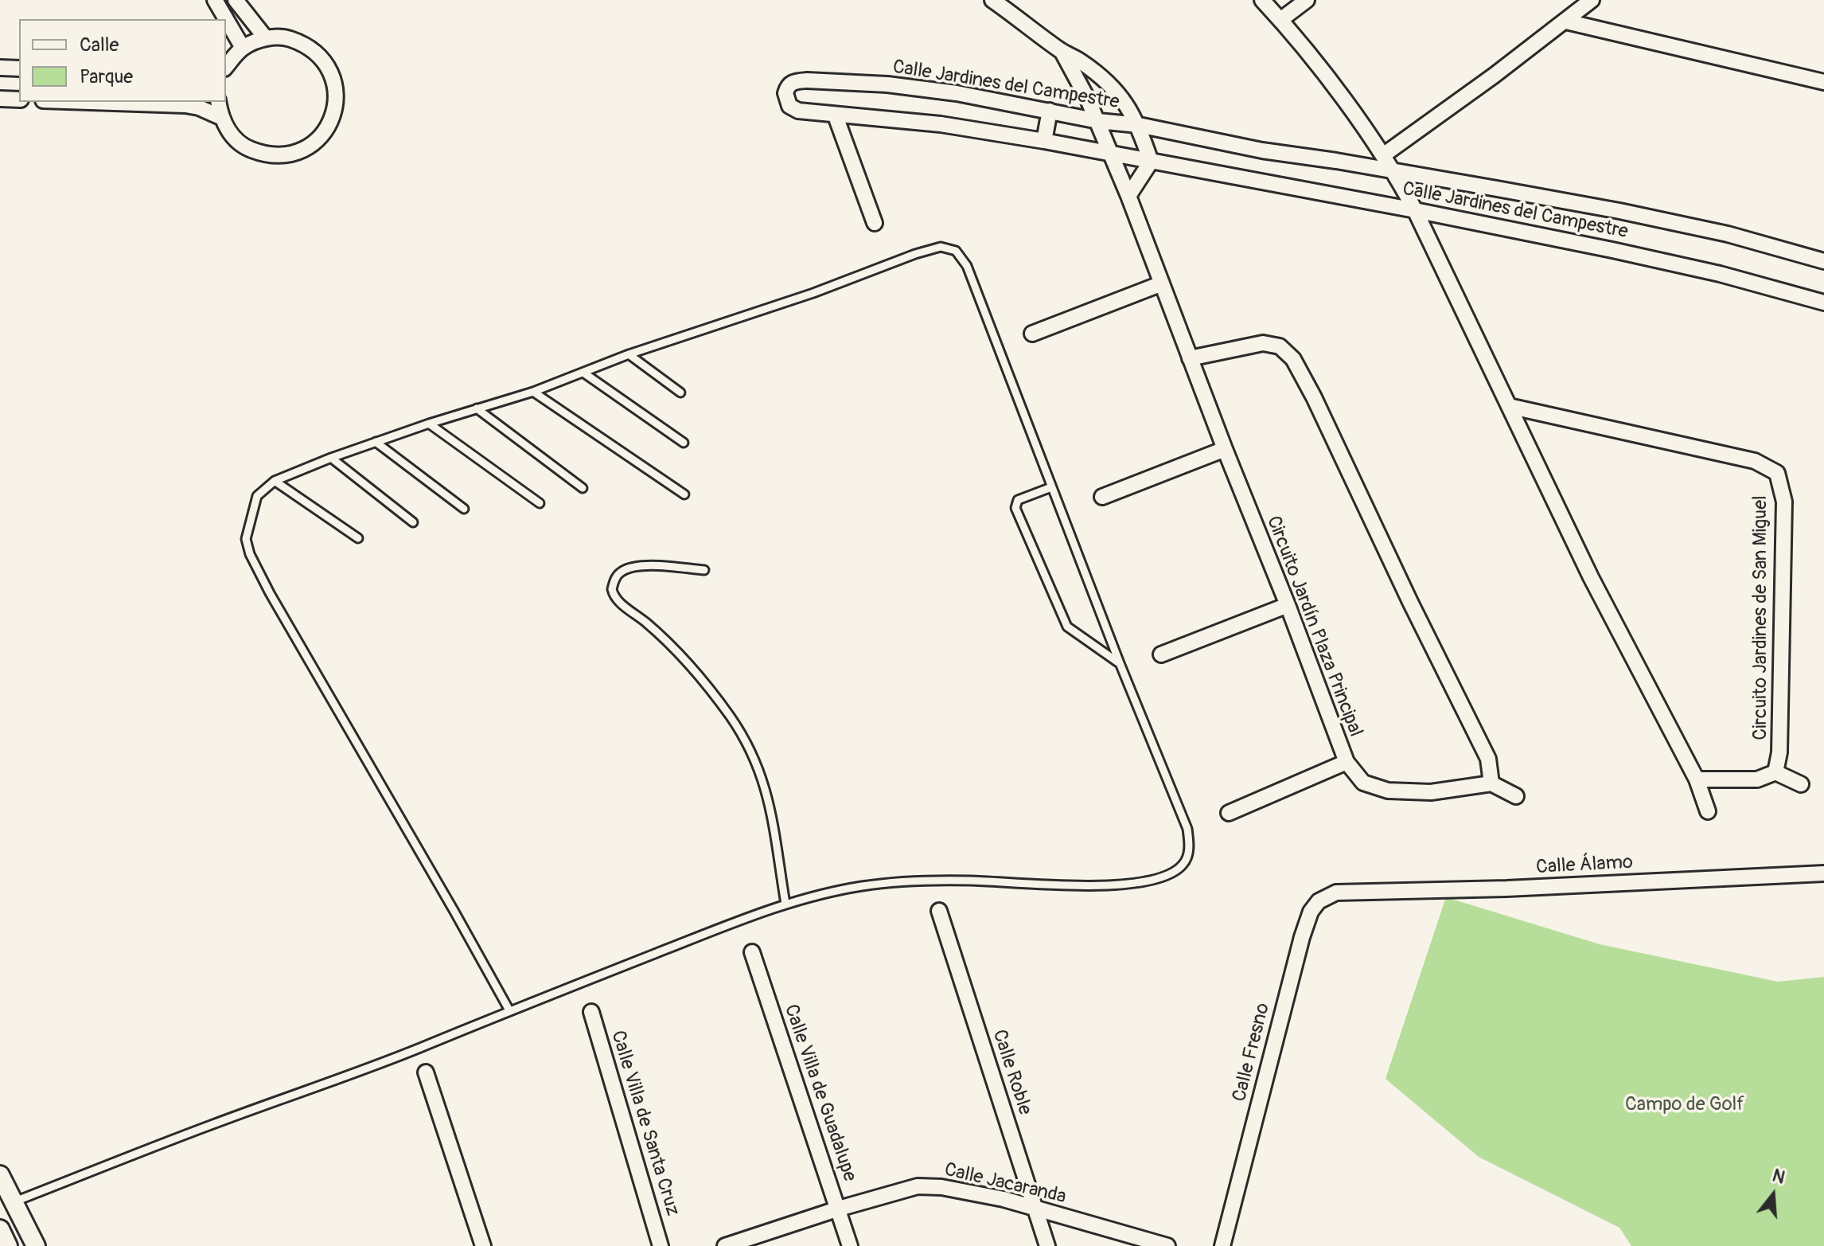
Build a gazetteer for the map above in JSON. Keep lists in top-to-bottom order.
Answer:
{
  "streets": {
    "street": [
      "Calle Jardines del Campestre",
      "Circuito Jardines de San Miguel",
      "Circuito Jardín Plaza Principal",
      "Calle Álamo",
      "Calle Fresno",
      "Calle Roble",
      "Calle Villa de Guadalupe",
      "Calle Villa de Santa Cruz",
      "Calle Jacaranda"
    ]
  },
  "crossings": [
    ["Calle Jardines del Campestre", "Circuito Jardín Plaza Principal"],
    ["Calle Álamo", "Calle Fresno"],
    ["Calle Roble", "Calle Jacaranda"],
    ["Calle Villa de Guadalupe", "Calle Jacaranda"]
  ],
  "parks": ["Campo de Golf"],
  "legend": ["Calle", "Parque"],
  "north": "top"
}
